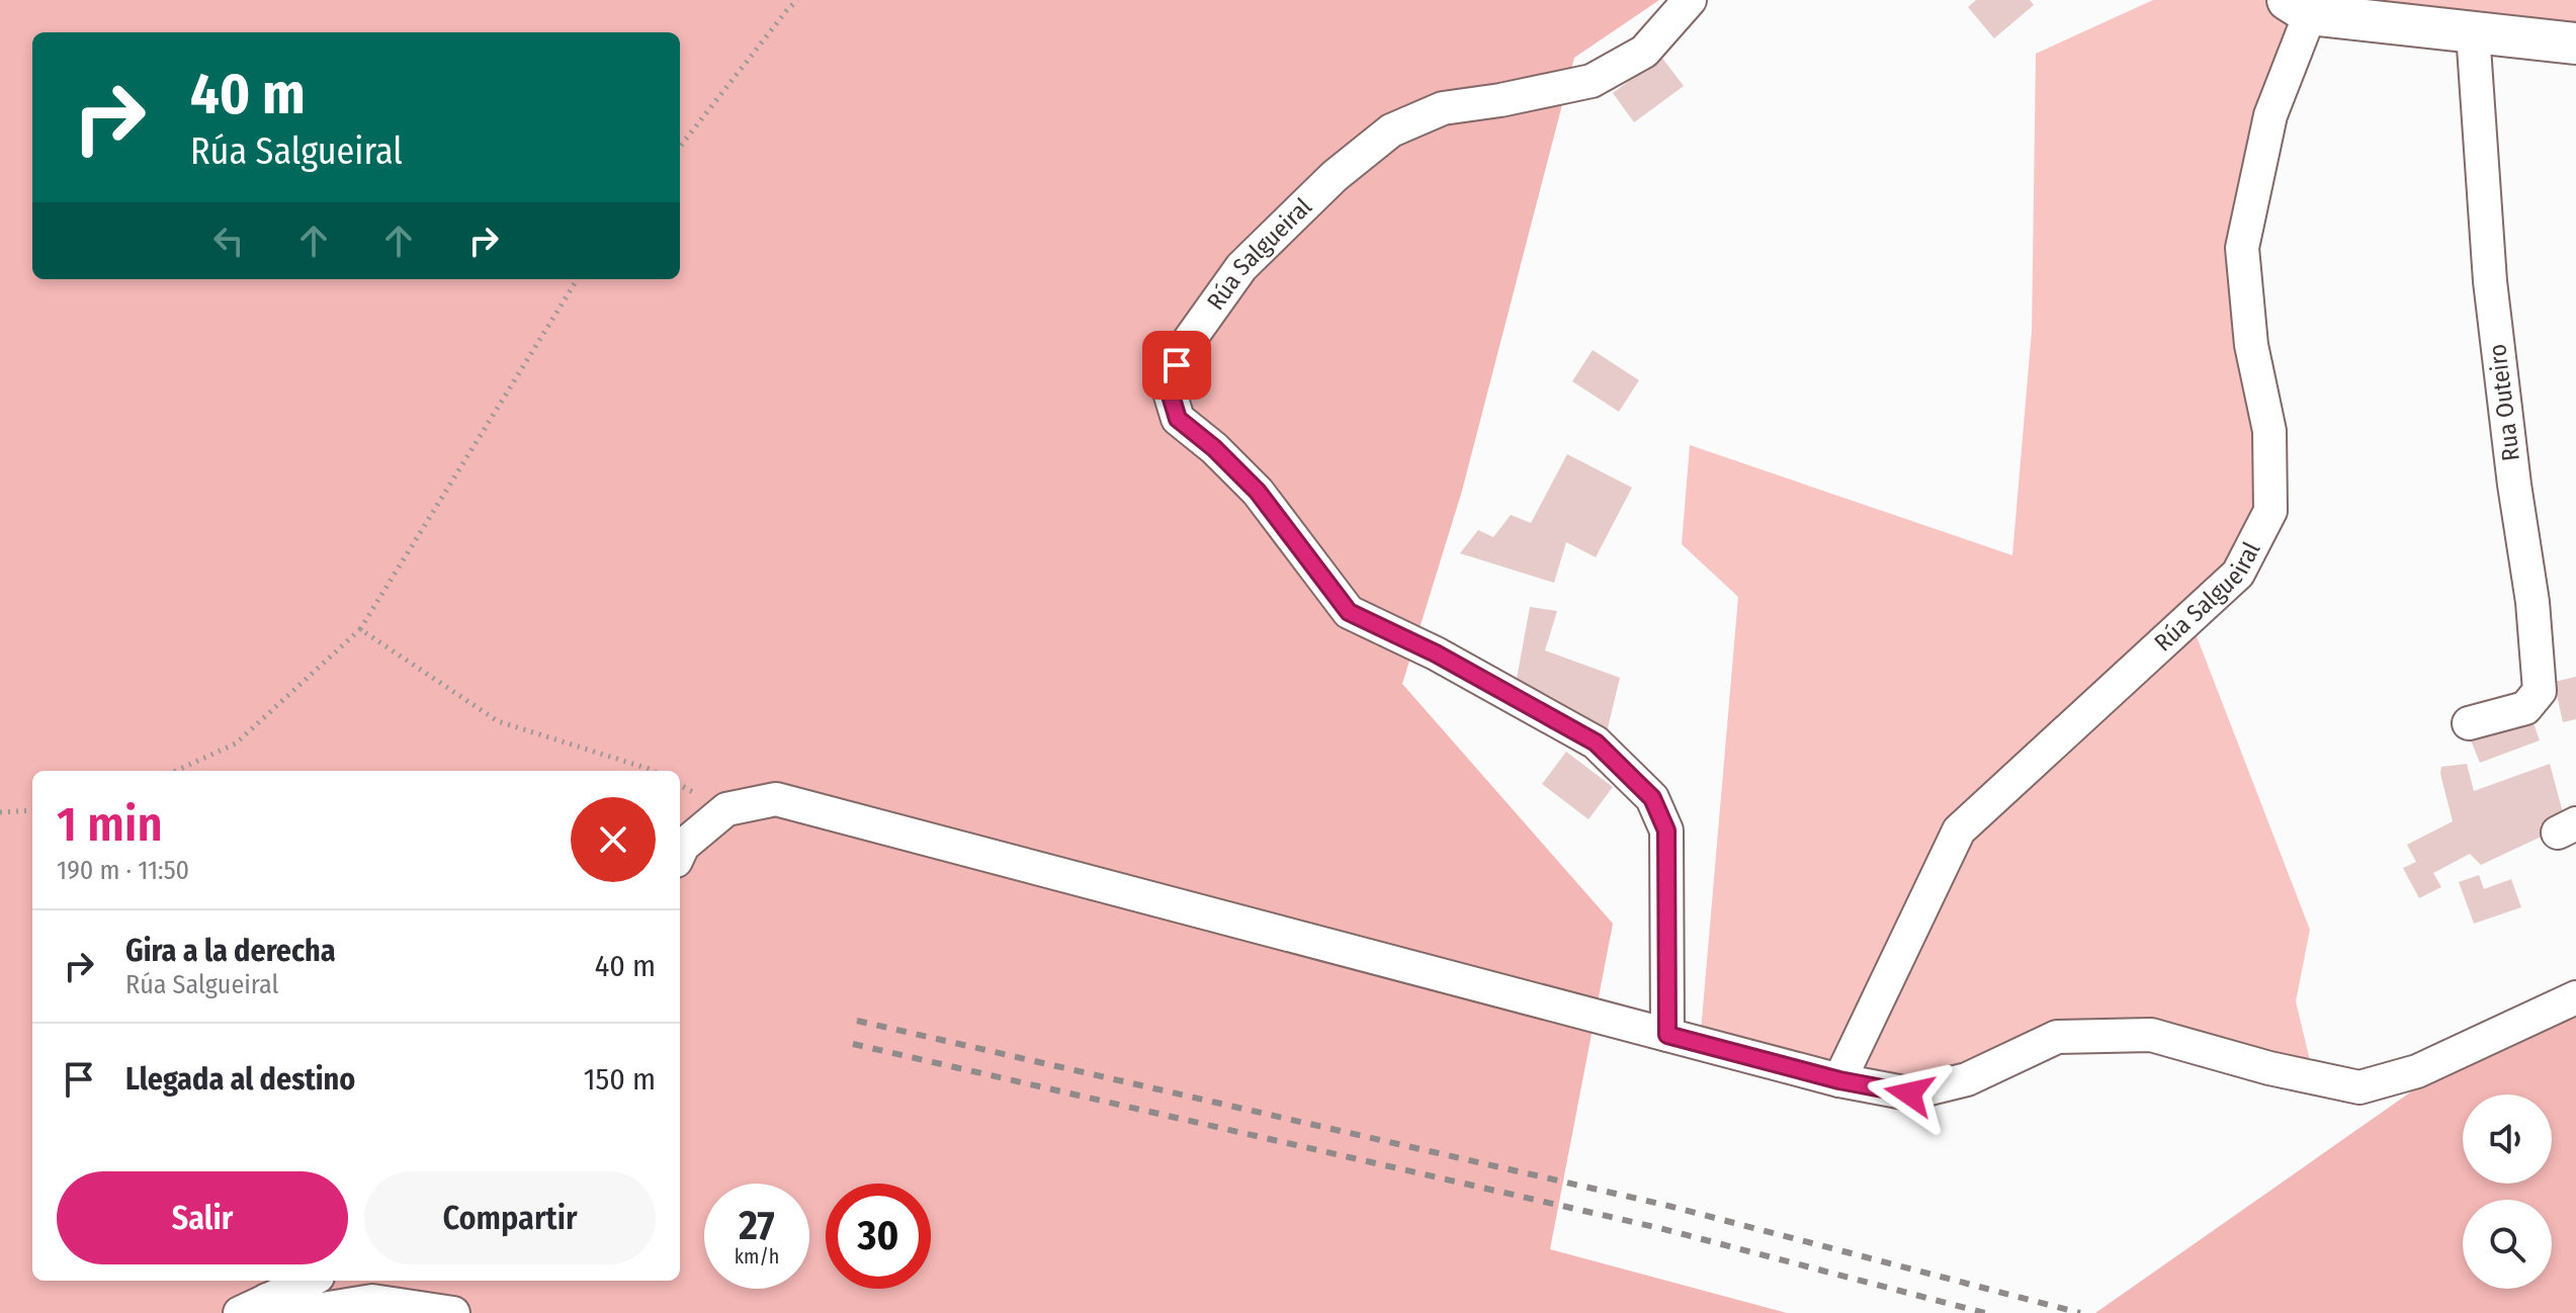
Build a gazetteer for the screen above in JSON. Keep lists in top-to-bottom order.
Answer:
{
  "streets": {
    "street": ["Rúa Salgueiral", "Rua Outeiro"]
  },
  "crossings": [
    ["Rúa Salgueiral", "Rua Outeiro"]
  ],
  "page": {
    "turn": ["40 m", "Rúa Salgueiral"],
    "heading": ["1 min", "190 m · 11:50"],
    "list": [
      {
        "name": "Gira a la derecha",
        "note": "Rúa Salgueiral",
        "value": "40 m"
      },
      {
        "name": "Llegada al destino",
        "value": "150 m"
      }
    ],
    "buttons": ["Salir", "Compartir"],
    "speed": "27 km/h",
    "limit": "30"
  }
}
